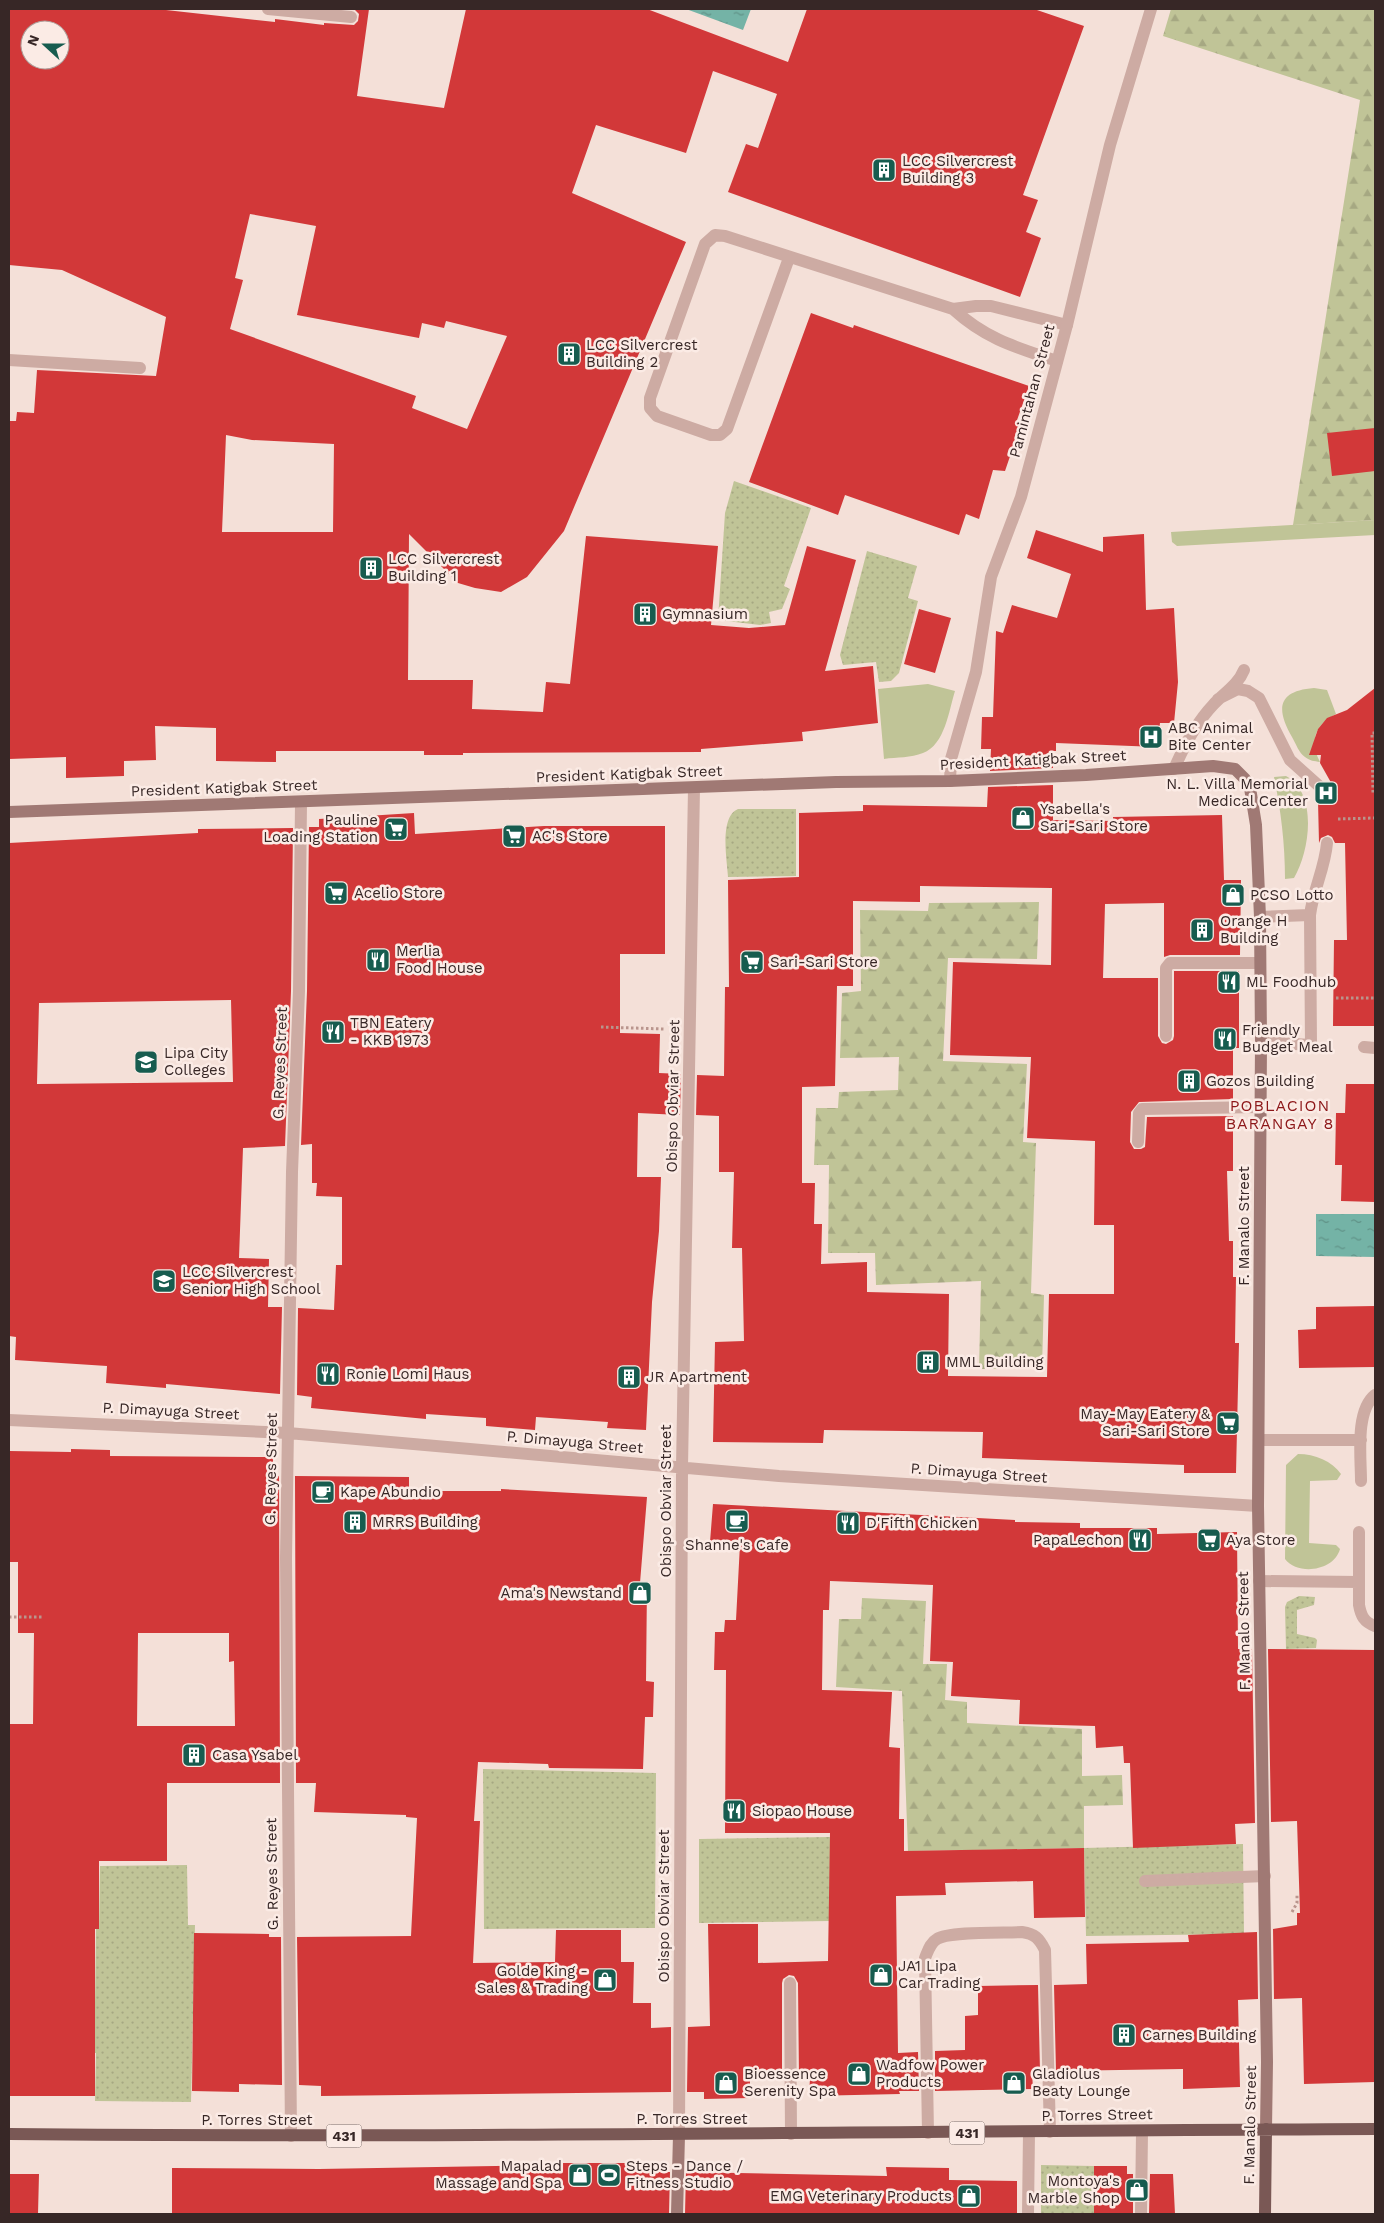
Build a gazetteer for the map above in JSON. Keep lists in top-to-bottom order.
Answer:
{
  "streets": {
    "main road": ["F. Manalo Street", "P. Torres Street", "431"],
    "street": [
      "Pamintahan Street",
      "President Katigbak Street",
      "G. Reyes Street",
      "Obispo Obviar Street",
      "P. Dimayuga Street"
    ]
  },
  "crossings": [
    ["Pamintahan Street", "President Katigbak Street"],
    ["President Katigbak Street", "G. Reyes Street"],
    ["President Katigbak Street", "Obispo Obviar Street"],
    ["President Katigbak Street", "F. Manalo Street"],
    ["G. Reyes Street", "P. Dimayuga Street"],
    ["G. Reyes Street", "P. Torres Street"],
    ["Obispo Obviar Street", "P. Dimayuga Street"],
    ["Obispo Obviar Street", "P. Torres Street"],
    ["F. Manalo Street", "P. Dimayuga Street"],
    ["F. Manalo Street", "P. Torres Street"]
  ],
  "districts": ["POBLACION BARANGAY 8"],
  "places": {
    "building": [
      "LCC Silvercrest Building 3",
      "LCC Silvercrest Building 2",
      "LCC Silvercrest Building 1",
      "Gymnasium",
      "Orange H Building",
      "Gozos Building",
      "MML Building",
      "JR Apartment",
      "MRRS Building",
      "Casa Ysabel",
      "Carnes Building"
    ],
    "hospital": ["ABC Animal Bite Center", "N. L. Villa Memorial Medical Center"],
    "shop": [
      "Ysabella's Sari-Sari Store",
      "PCSO Lotto",
      "Ama's Newstand",
      "JA1 Lipa Car Trading",
      "Golde King - Sales & Trading",
      "Wadfow Power Products",
      "Bioessence Serenity Spa",
      "Gladiolus Beaty Lounge",
      "Mapalad Massage and Spa",
      "Montoya's Marble Shop",
      "EMG Veterinary Products"
    ],
    "supermarket": [
      "Pauline Loading Station",
      "AC's Store",
      "Acelio Store",
      "Sari-Sari Store",
      "May-May Eatery & Sari-Sari Store",
      "Aya Store"
    ],
    "restaurant": [
      "Merlia Food House",
      "ML Foodhub",
      "TBN Eatery - KKB 1973",
      "Friendly Budget Meal",
      "Ronie Lomi Haus",
      "D'Fifth Chicken",
      "PapaLechon",
      "Siopao House"
    ],
    "school or university": ["Lipa City Colleges", "LCC Silvercrest Senior High School"],
    "cafe": ["Kape Abundio", "Shanne's Cafe"],
    "sports": ["Steps - Dance / Fitness Studio"]
  },
  "north": "left"
}
